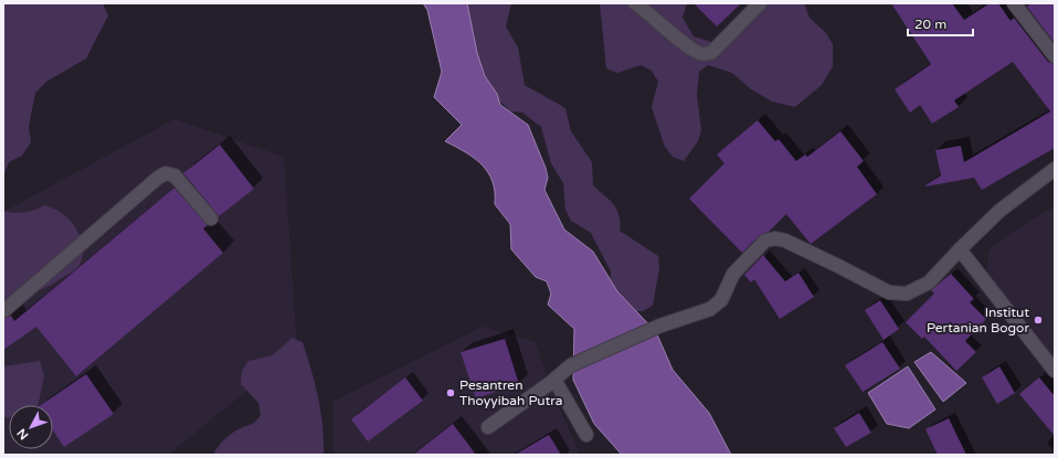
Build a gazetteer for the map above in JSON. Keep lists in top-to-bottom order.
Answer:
{
  "places": ["Institut Pertanian Bogor", "Pesantren Thoyyibah Putra"],
  "scale_bar": "20 m",
  "north": "bottom left"
}
